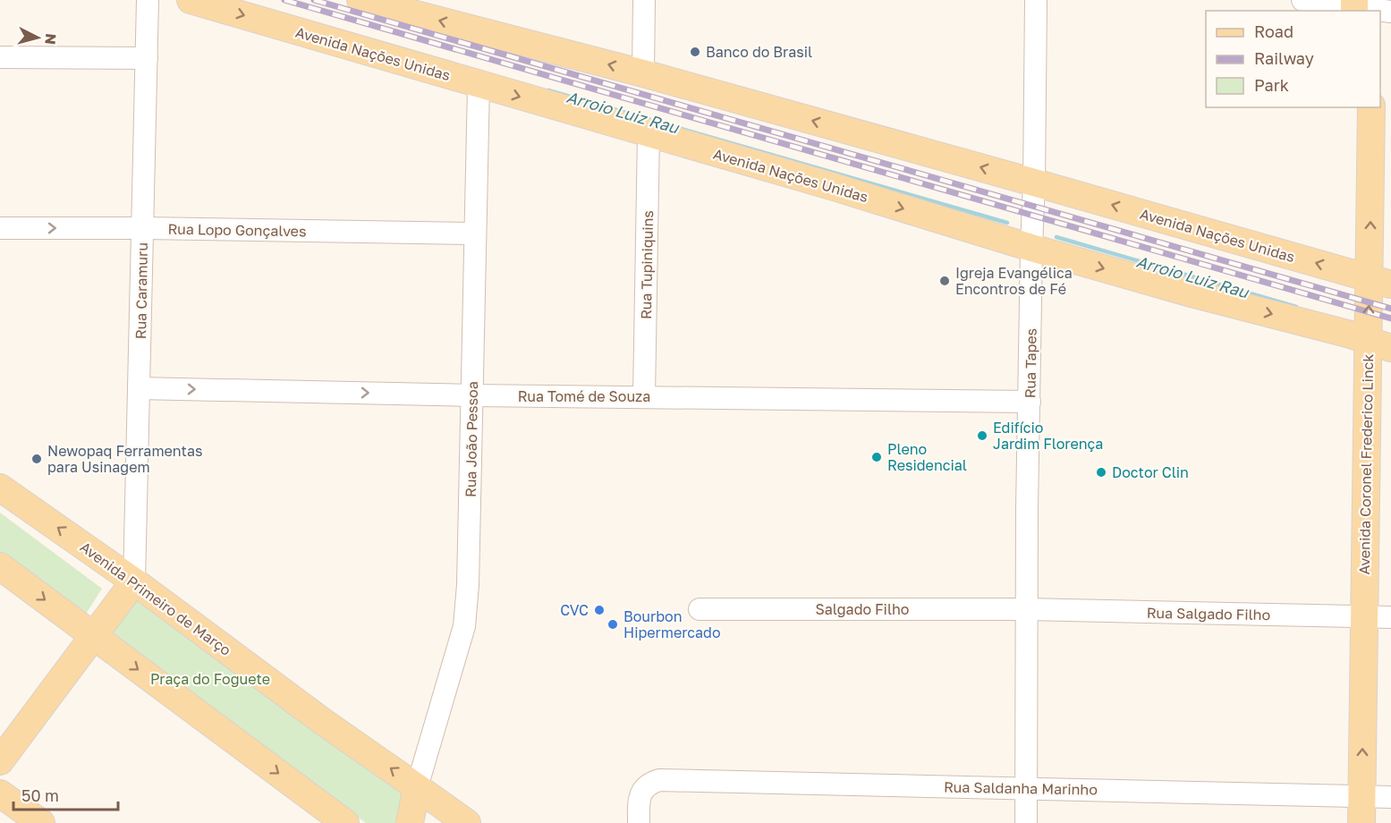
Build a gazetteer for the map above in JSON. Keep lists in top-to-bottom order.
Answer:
{
  "streets": {
    "main road": ["Avenida Nações Unidas", "Avenida Coronel Frederico Linck", "Avenida Primeiro de Março"],
    "street": [
      "Rua Lopo Gonçalves",
      "Rua Tupiniquins",
      "Rua Caramuru",
      "Rua Tapes",
      "Rua Tomé de Souza",
      "Rua João Pessoa",
      "Salgado Filho",
      "Rua Salgado Filho",
      "Rua Saldanha Marinho"
    ]
  },
  "crossings": [
    ["Avenida Nações Unidas", "Rua Tupiniquins"],
    ["Avenida Nações Unidas", "Rua Tapes"],
    ["Avenida Nações Unidas", "Rua João Pessoa"],
    ["Avenida Nações Unidas", "Avenida Coronel Frederico Linck"],
    ["Rua Lopo Gonçalves", "Rua Caramuru"],
    ["Rua Lopo Gonçalves", "Rua João Pessoa"],
    ["Rua Tupiniquins", "Rua Tomé de Souza"],
    ["Rua Caramuru", "Rua Tomé de Souza"],
    ["Rua Caramuru", "Avenida Primeiro de Março"],
    ["Rua Tapes", "Rua Tomé de Souza"],
    ["Rua Tapes", "Salgado Filho"],
    ["Rua Tapes", "Rua Salgado Filho"],
    ["Rua Tapes", "Rua Saldanha Marinho"],
    ["Rua Tomé de Souza", "Rua João Pessoa"],
    ["Rua João Pessoa", "Avenida Primeiro de Março"],
    ["Avenida Coronel Frederico Linck", "Rua Salgado Filho"],
    ["Avenida Coronel Frederico Linck", "Rua Saldanha Marinho"],
    ["Salgado Filho", "Rua Salgado Filho"]
  ],
  "one_way": ["Rua Tomé de Souza"],
  "water": ["Arroio Luiz Rau"],
  "parks": ["Praça do Foguete"],
  "places": [
    "Banco do Brasil",
    "Igreja Evangélica Encontros de Fé",
    "Edifício Jardim Florença",
    "Pleno Residencial",
    "Newopaq Ferramentas para Usinagem",
    "Doctor Clin",
    "CVC",
    "Bourbon Hipermercado"
  ],
  "legend": ["Road", "Railway", "Park"],
  "scale_bar": "50 m",
  "north": "right"
}
